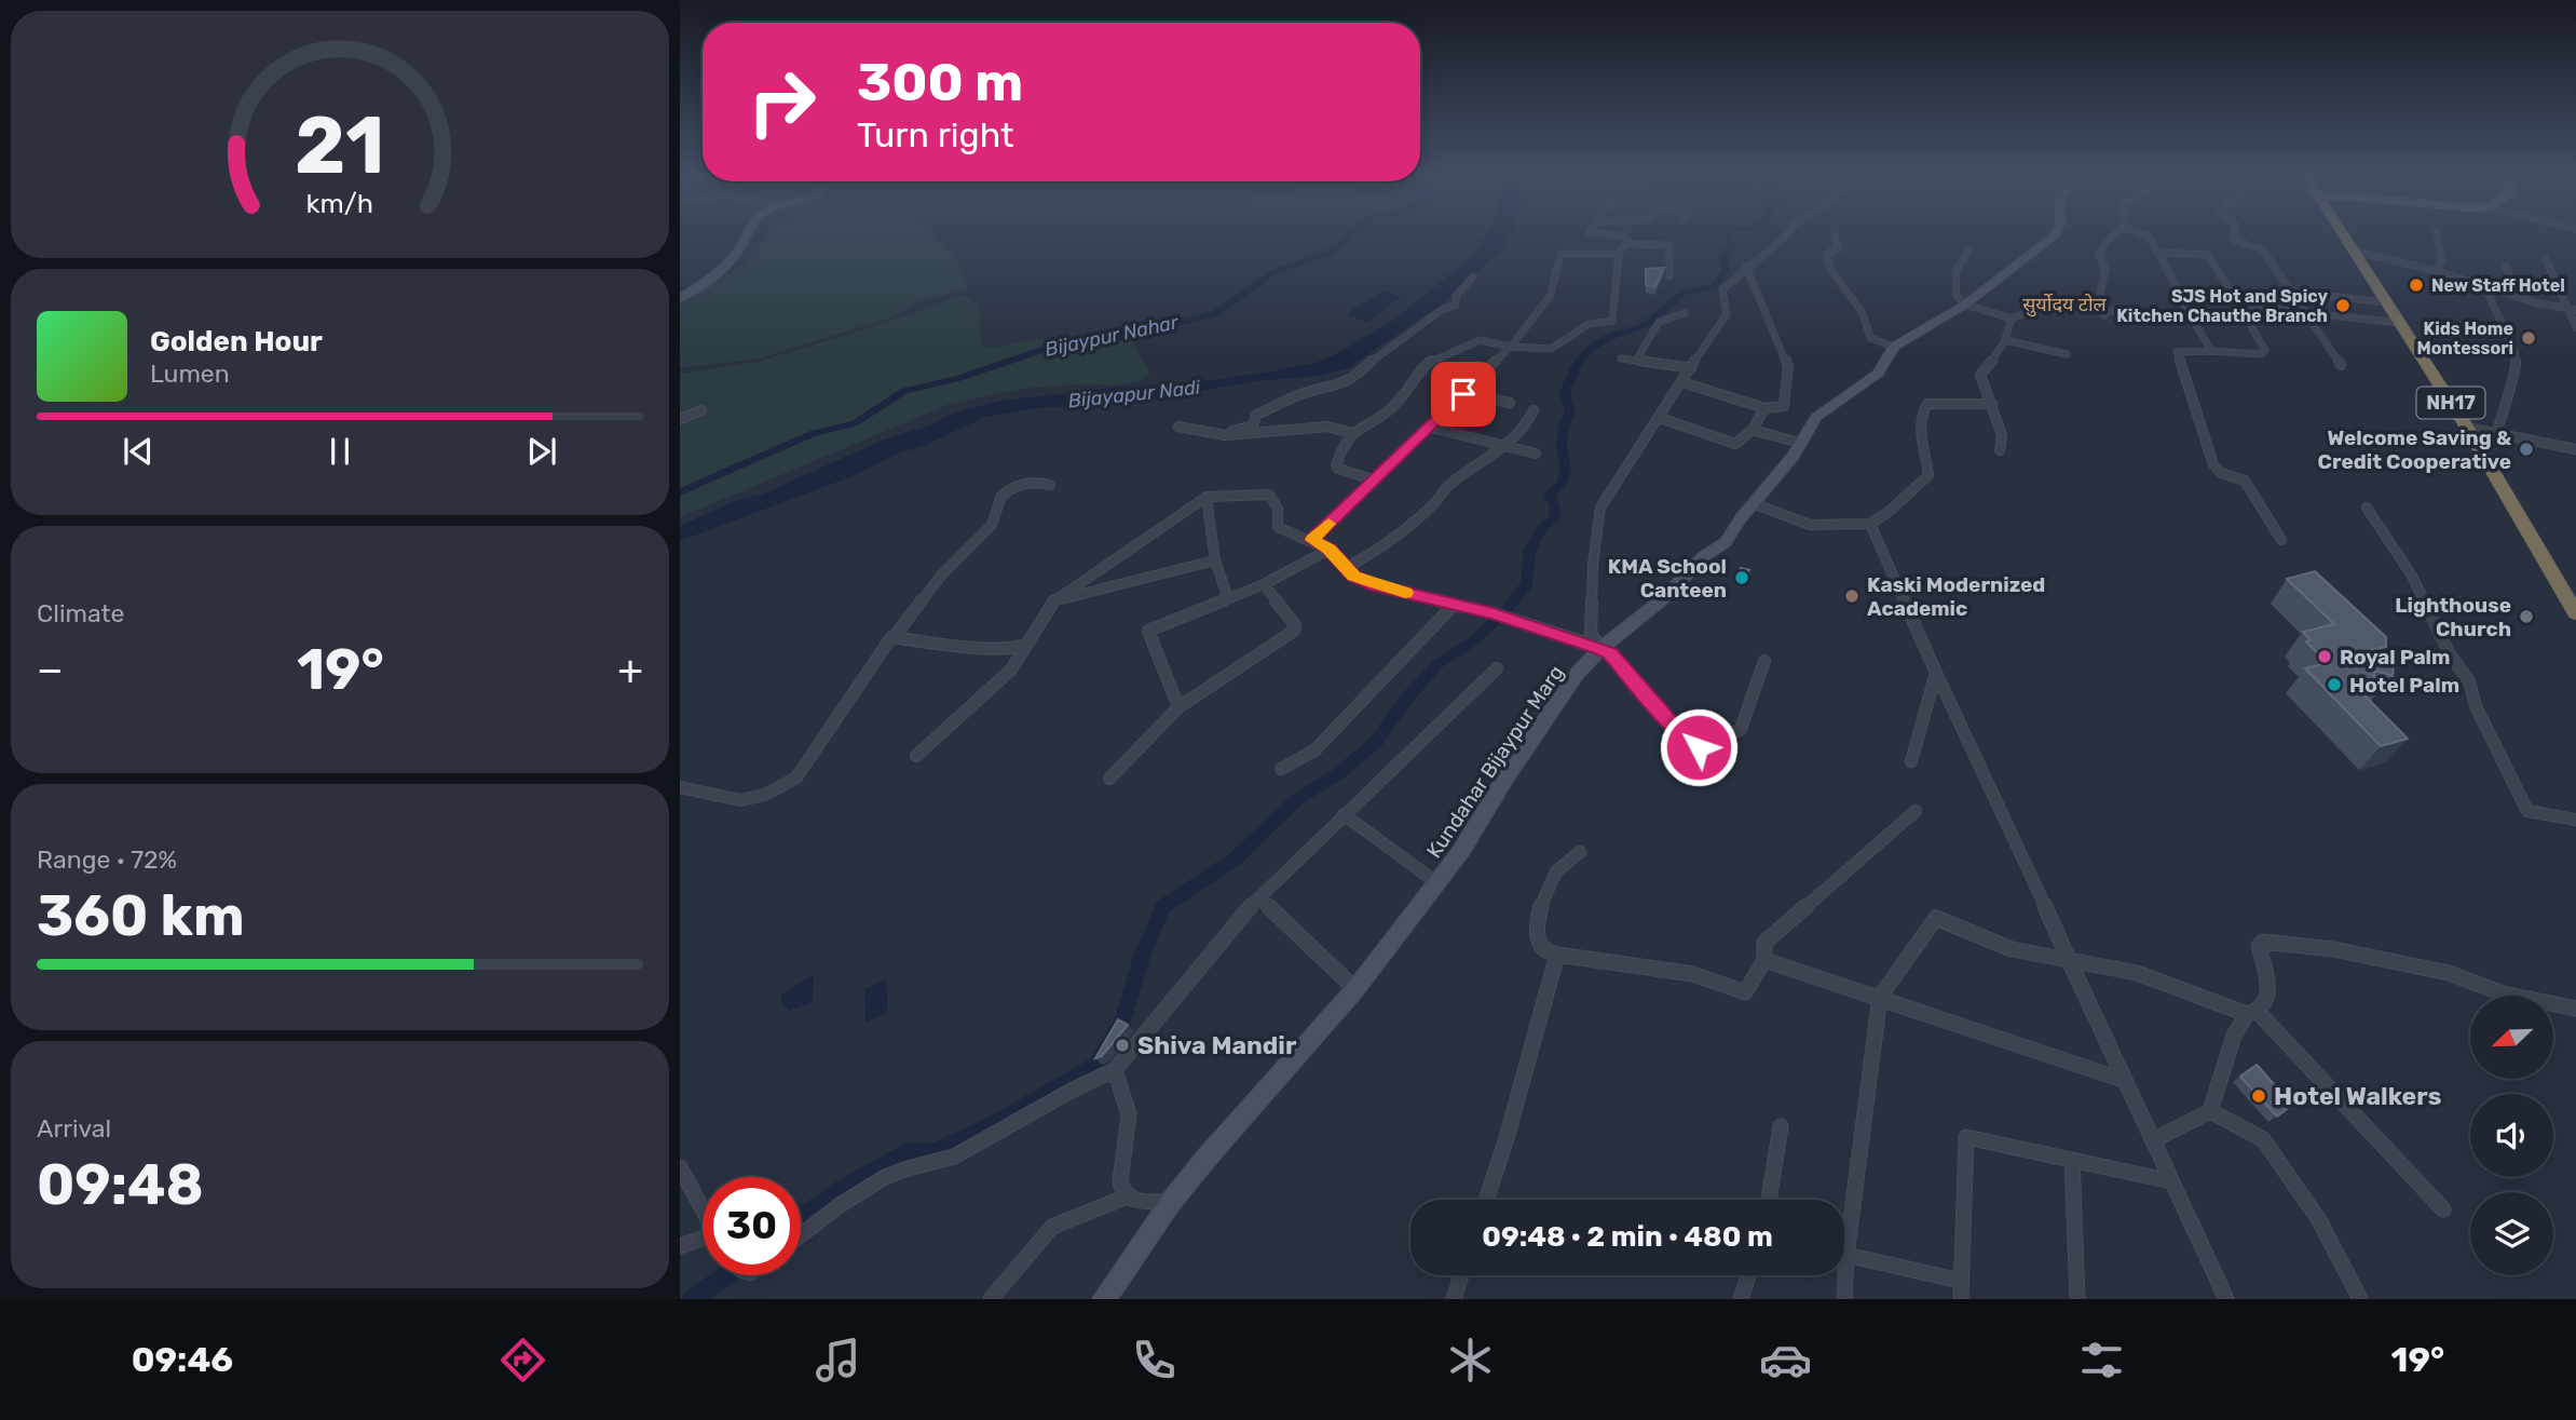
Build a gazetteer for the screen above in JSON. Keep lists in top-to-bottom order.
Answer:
{
  "streets": {
    "highway": ["NH17"],
    "main road": ["Kundahar Bijaypur Marg"]
  },
  "districts": ["सुर्योदय टोल"],
  "water": ["Bijaypur Nahar", "Bijayapur Nadi"],
  "places": [
    "New Staff Hotel",
    "SJS Hot and Spicy Kitchen Chauthe Branch",
    "Kids Home Montessori",
    "Welcome Saving & Credit Cooperative",
    "KMA School Canteen",
    "Kaski Modernized Academic",
    "Lighthouse Church",
    "Royal Palm",
    "Hotel Palm",
    "Shiva Mandir",
    "Hotel Walkers"
  ],
  "north": "bottom left",
  "page": {
    "turn": ["300 m", "Turn right"],
    "song": ["Golden Hour", "Lumen"],
    "tile": [
      "Climate",
      ["Range · 72%", "360 km"],
      ["Arrival", "09:48"]
    ],
    "heat": ["−", "19°", "+"],
    "limit": "30",
    "trip": "09:48 · 2 min · 480 m",
    "tabs": ["09:46", "19°"],
    "gauge": ["21", "km/h"]
  }
}
